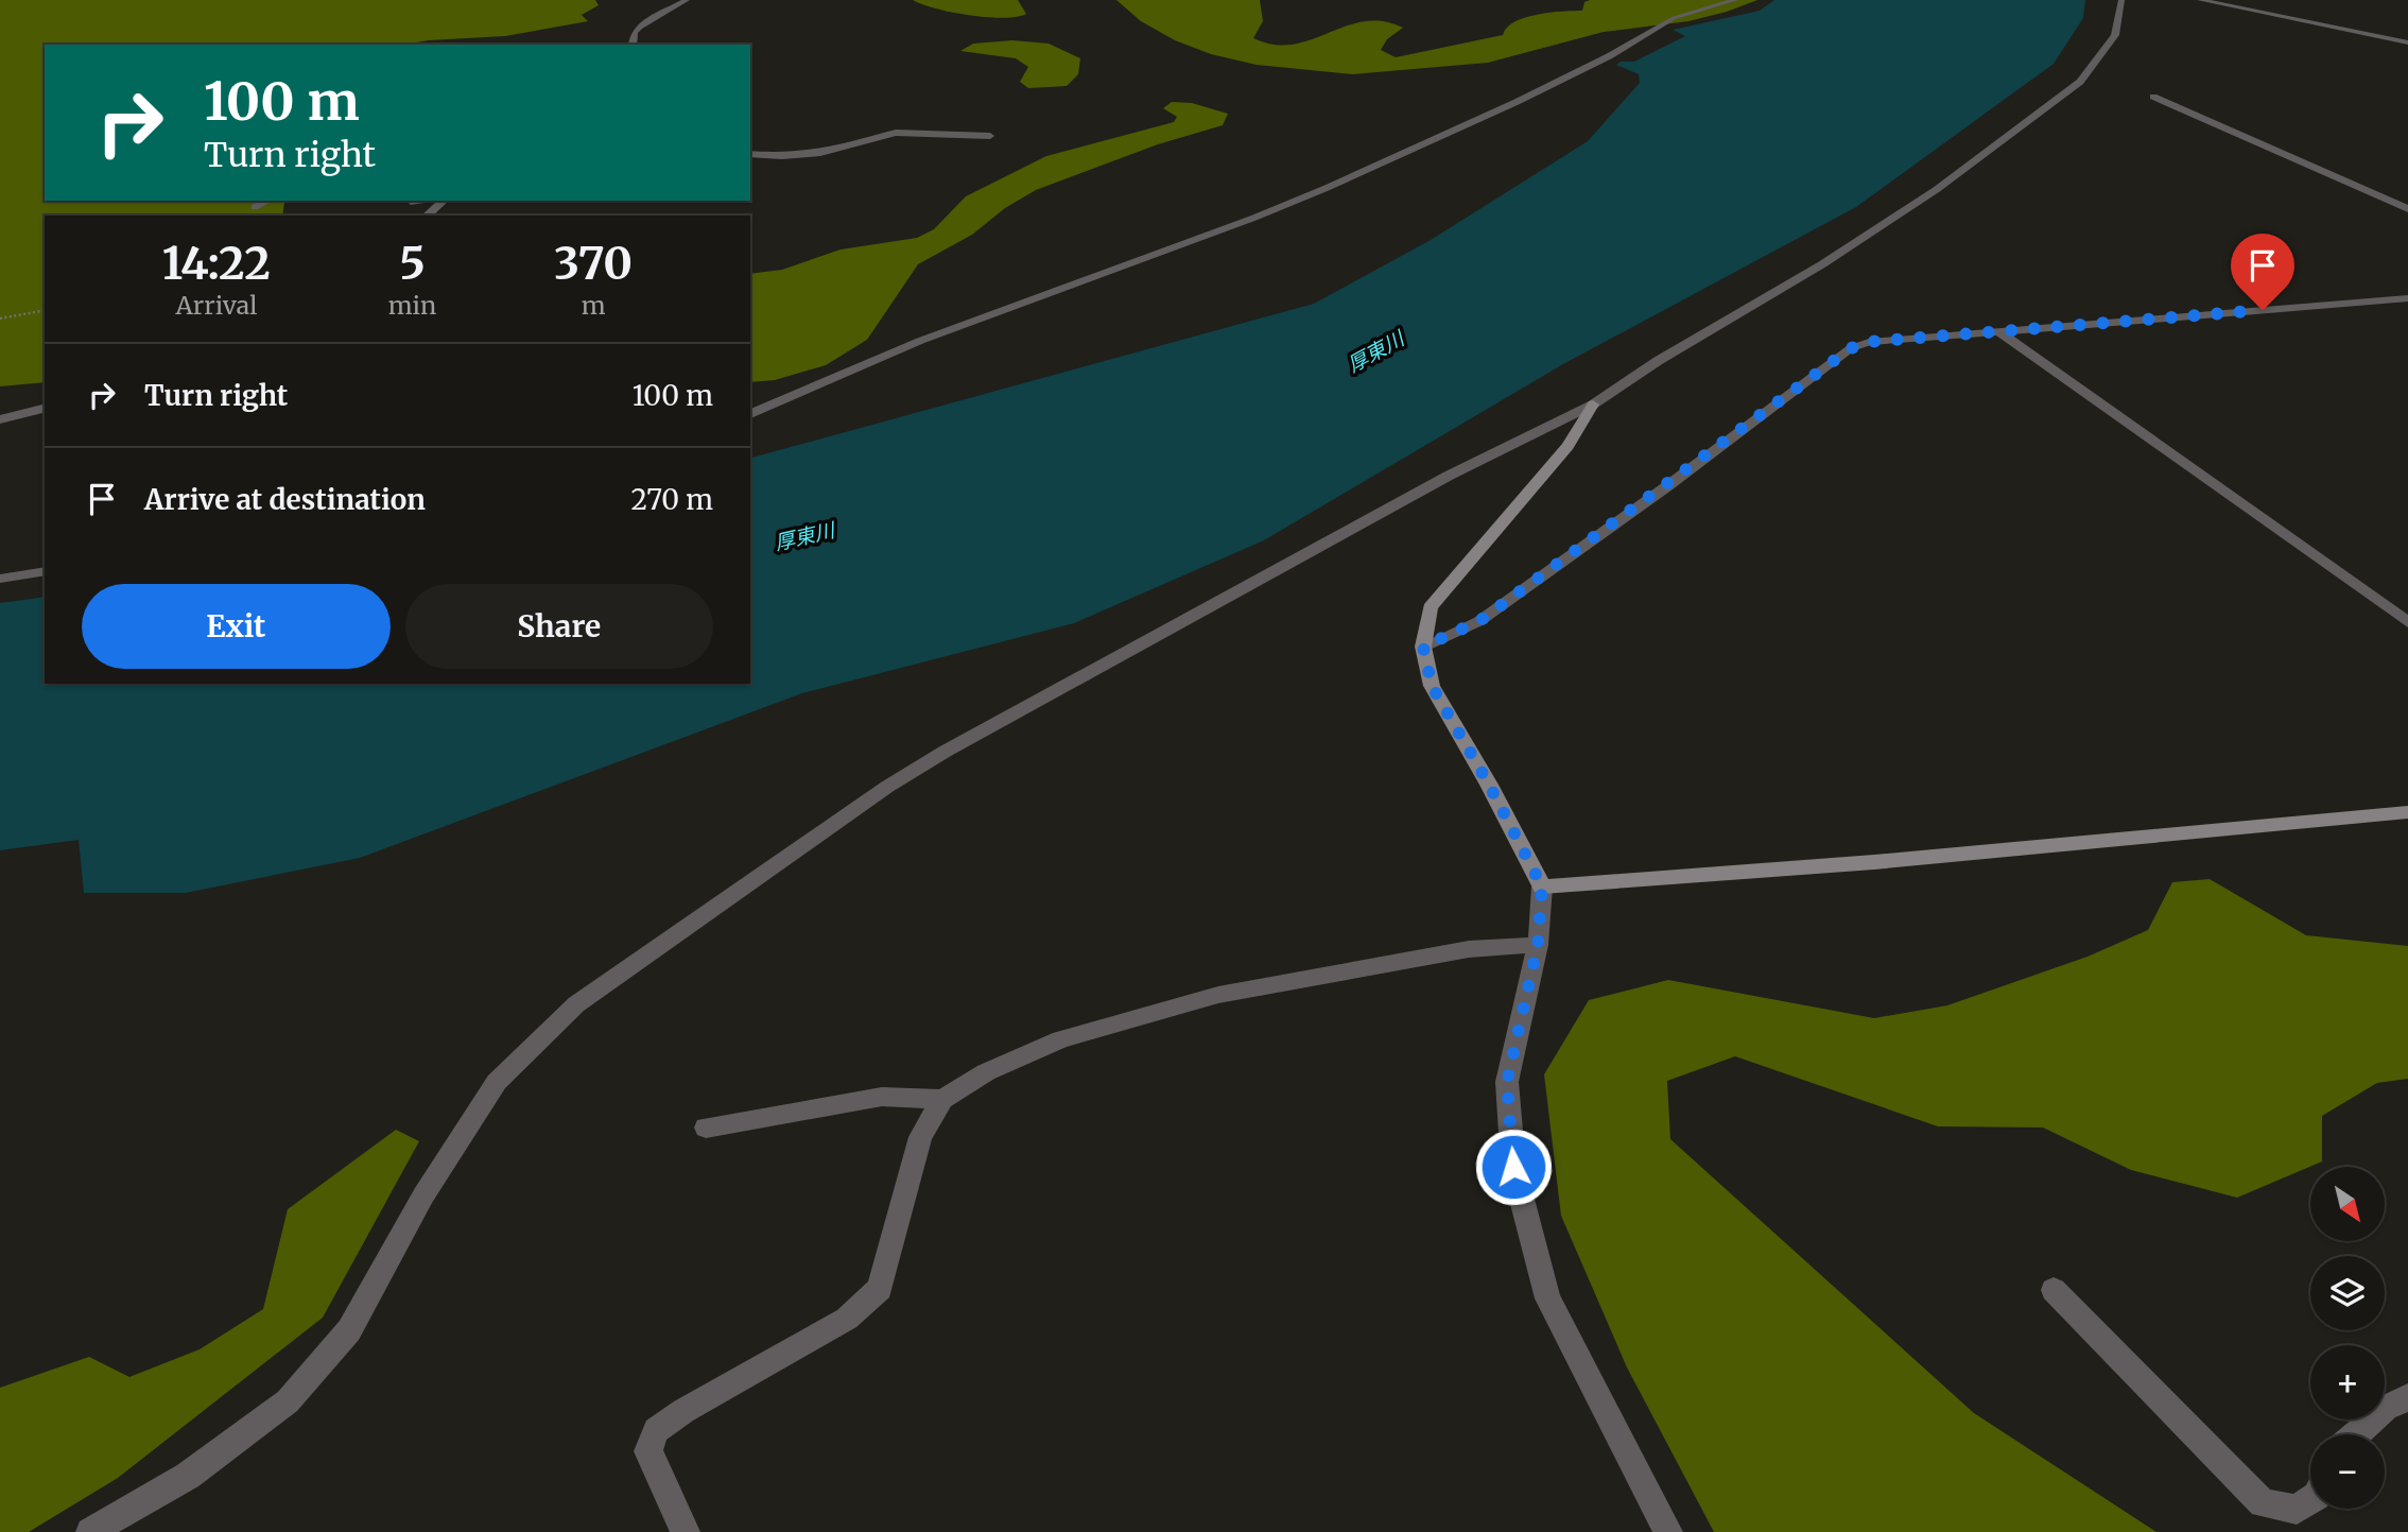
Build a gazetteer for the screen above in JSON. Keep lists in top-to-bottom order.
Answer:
{
  "water": ["厚東川"],
  "north": "bottom right",
  "page": {
    "turn": ["100 m", "Turn right"],
    "eta": [
      "14:22",
      "Arrival",
      "5",
      "min",
      "370",
      "m"
    ],
    "list": [
      {
        "name": "Turn right",
        "value": "100 m"
      },
      {
        "name": "Arrive at destination",
        "value": "270 m"
      }
    ],
    "buttons": ["Exit", "Share"],
    "map_buttons": ["+", "−"]
  }
}
